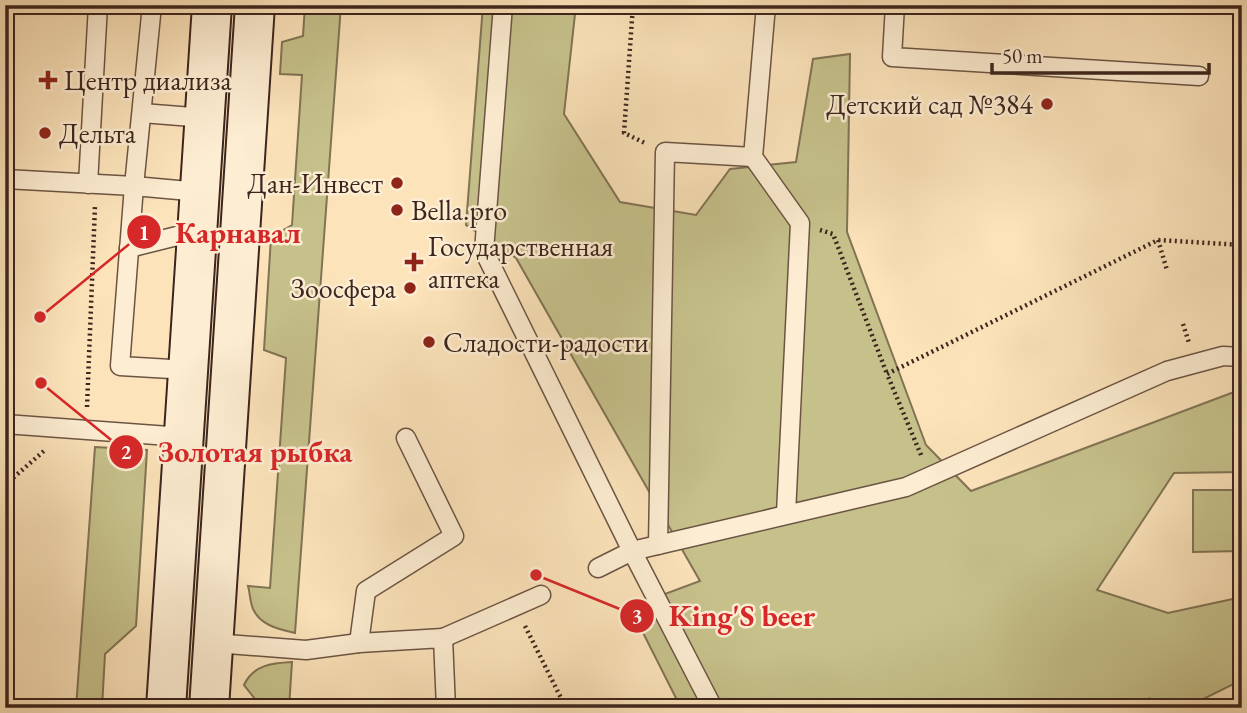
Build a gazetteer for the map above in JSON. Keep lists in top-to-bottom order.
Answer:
{
  "places": {
    "health": ["Центр диализа", "Государственная аптека"],
    "other": [
      "Детский сад №384",
      "Дельта",
      "Дан-Инвест",
      "Bella.pro",
      "Зоосфера",
      "Карнавал",
      "Сладости-радости",
      "Золотая рыбка",
      "King'S beer"
    ]
  },
  "scale_bar": "50 m"
}
